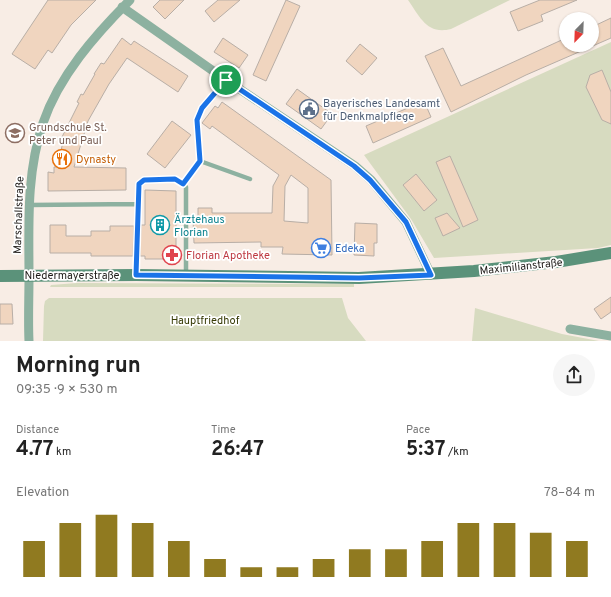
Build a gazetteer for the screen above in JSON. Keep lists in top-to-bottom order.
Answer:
{
  "streets": {
    "main road": ["Maximilianstraße", "Niedermayerstraße"],
    "street": ["Marschallstraße"]
  },
  "crossings": [
    ["Marschallstraße", "Niedermayerstraße"],
    ["Maximilianstraße", "Niedermayerstraße"]
  ],
  "parks": ["Hauptfriedhof"],
  "places": {
    "public building": ["Bayerisches Landesamt für Denkmalpflege"],
    "school or university": ["Grundschule St. Peter und Paul"],
    "restaurant": ["Dynasty"],
    "building": ["Ärztehaus Florian"],
    "supermarket": ["Edeka"],
    "pharmacy": ["Florian Apotheke"]
  },
  "north": "bottom left",
  "page": {
    "heading": ["Morning run", "09:35 · 9 × 530 m"],
    "stats": [
      ["Distance", "4.77 km"],
      ["Time", "26:47"],
      ["Pace", "5:37 /km"]
    ],
    "chart": ["Elevation", "78–84 m"]
  }
}
